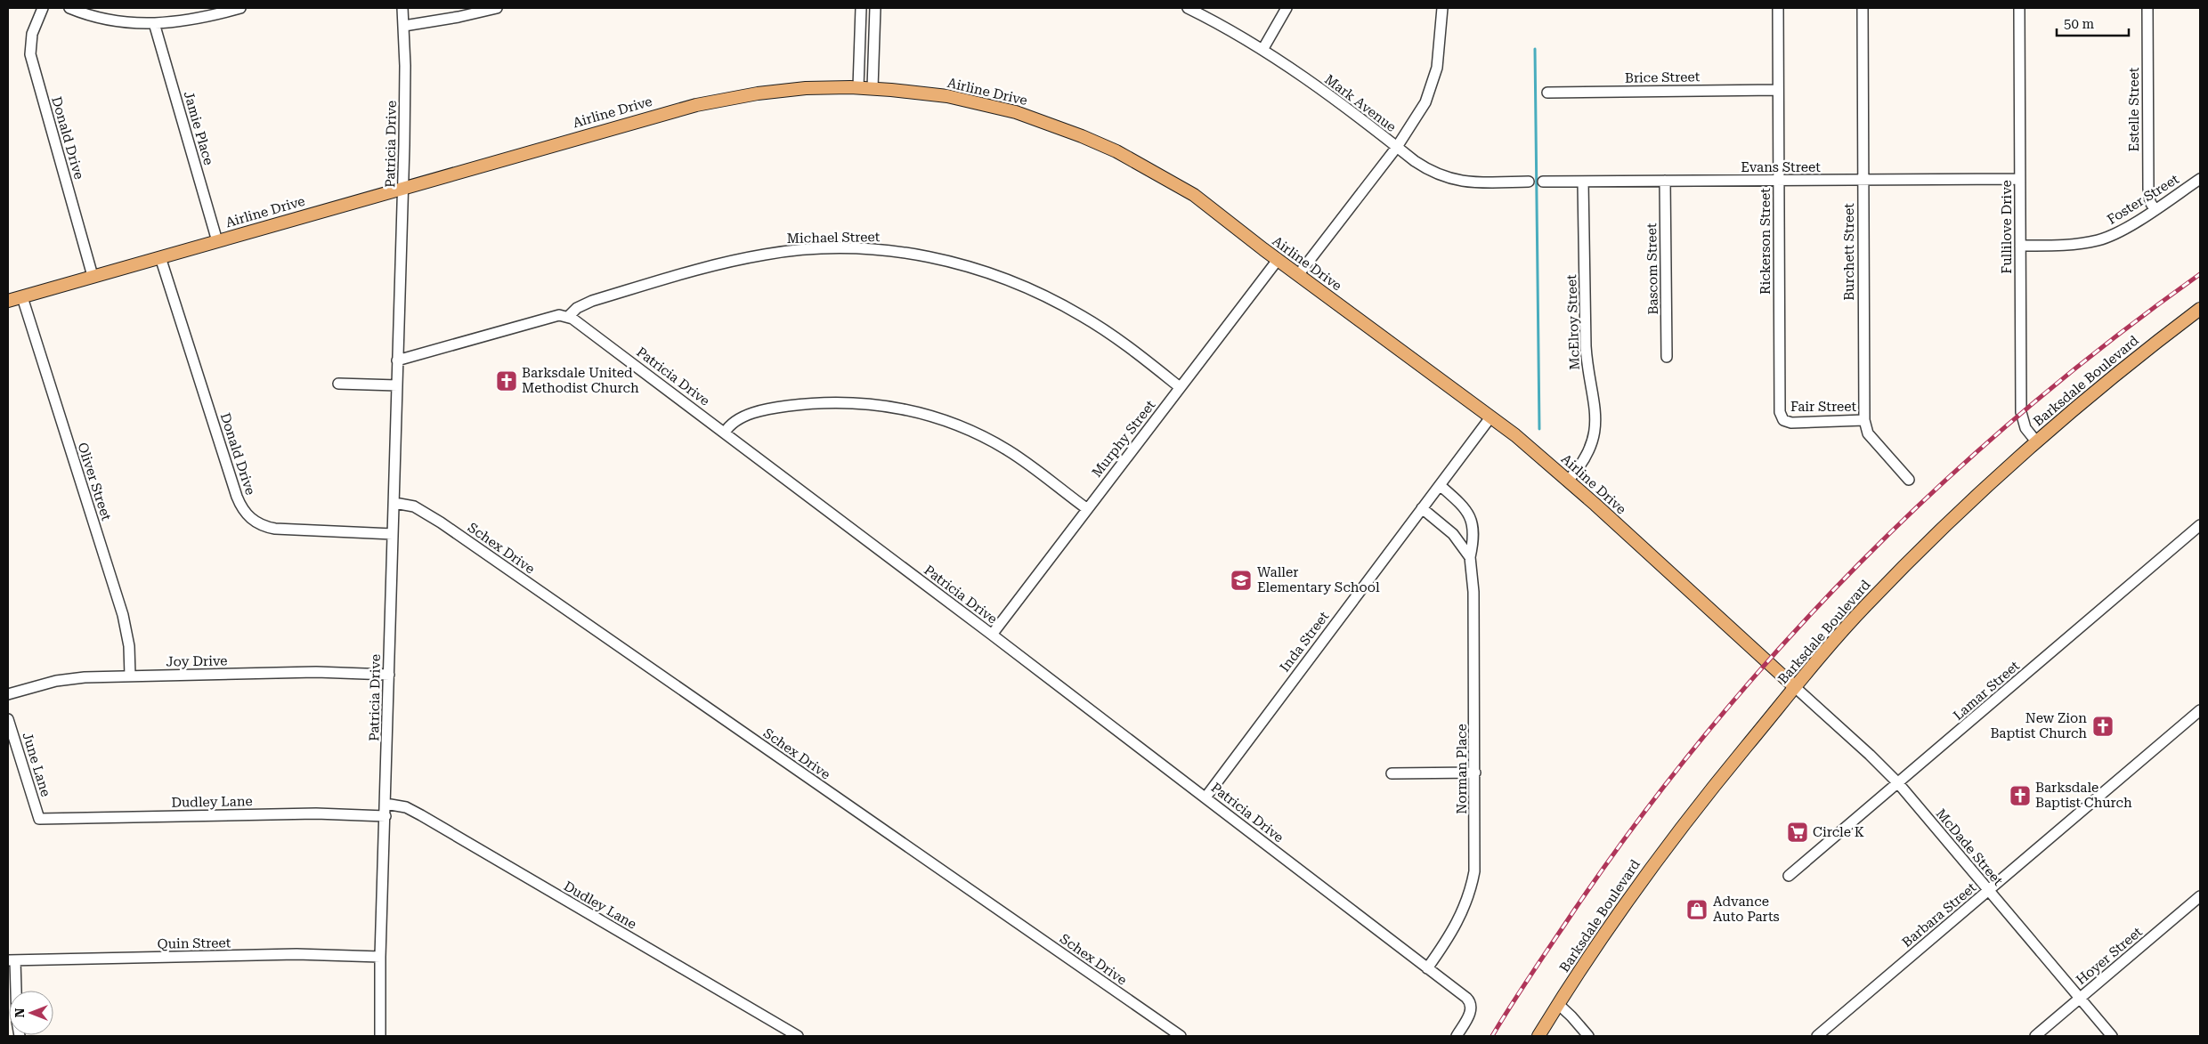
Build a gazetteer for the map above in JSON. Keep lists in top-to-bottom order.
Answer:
{
  "streets": {
    "main road": ["Airline Drive", "Barksdale Boulevard"],
    "street": [
      "Brice Street",
      "Mark Avenue",
      "Estelle Street",
      "Jamie Place",
      "Donald Drive",
      "Patricia Drive",
      "Evans Street",
      "Foster Street",
      "Fullilove Drive",
      "Michael Street",
      "Rickerson Street",
      "Burchett Street",
      "Bascom Street",
      "McElroy Street",
      "Fair Street",
      "Murphy Street",
      "Oliver Street",
      "Schex Drive",
      "Inda Street",
      "Joy Drive",
      "Lamar Street",
      "June Lane",
      "Norman Place",
      "Dudley Lane",
      "McDade Street",
      "Barbara Street",
      "Quin Street",
      "Hoyer Street"
    ]
  },
  "crossings": [
    ["Brice Street", "Rickerson Street"],
    ["Airline Drive", "Jamie Place"],
    ["Airline Drive", "Donald Drive"],
    ["Airline Drive", "Patricia Drive"],
    ["Airline Drive", "McElroy Street"],
    ["Airline Drive", "Barksdale Boulevard"],
    ["Airline Drive", "Murphy Street"],
    ["Airline Drive", "Oliver Street"],
    ["Airline Drive", "Inda Street"],
    ["Airline Drive", "McDade Street"],
    ["Estelle Street", "Foster Street"],
    ["Donald Drive", "Patricia Drive"],
    ["Patricia Drive", "Michael Street"],
    ["Patricia Drive", "Murphy Street"],
    ["Patricia Drive", "Schex Drive"],
    ["Patricia Drive", "Inda Street"],
    ["Patricia Drive", "Joy Drive"],
    ["Patricia Drive", "Norman Place"],
    ["Patricia Drive", "Dudley Lane"],
    ["Patricia Drive", "Quin Street"],
    ["Evans Street", "Fullilove Drive"],
    ["Evans Street", "Rickerson Street"],
    ["Evans Street", "Burchett Street"],
    ["Evans Street", "Bascom Street"],
    ["Evans Street", "McElroy Street"],
    ["Foster Street", "Fullilove Drive"],
    ["Fullilove Drive", "Barksdale Boulevard"],
    ["Michael Street", "Murphy Street"],
    ["Rickerson Street", "Fair Street"],
    ["Burchett Street", "Fair Street"],
    ["Barksdale Boulevard", "McDade Street"],
    ["Oliver Street", "Joy Drive"],
    ["Inda Street", "Norman Place"],
    ["Lamar Street", "McDade Street"],
    ["June Lane", "Dudley Lane"],
    ["McDade Street", "Barbara Street"],
    ["McDade Street", "Hoyer Street"]
  ],
  "places": {
    "church": ["Barksdale United Methodist Church", "New Zion Baptist Church", "Barksdale Baptist Church"],
    "school or university": ["Waller Elementary School"],
    "supermarket": ["Circle K"],
    "shop": ["Advance Auto Parts"]
  },
  "scale_bar": "50 m",
  "north": "left"
}
